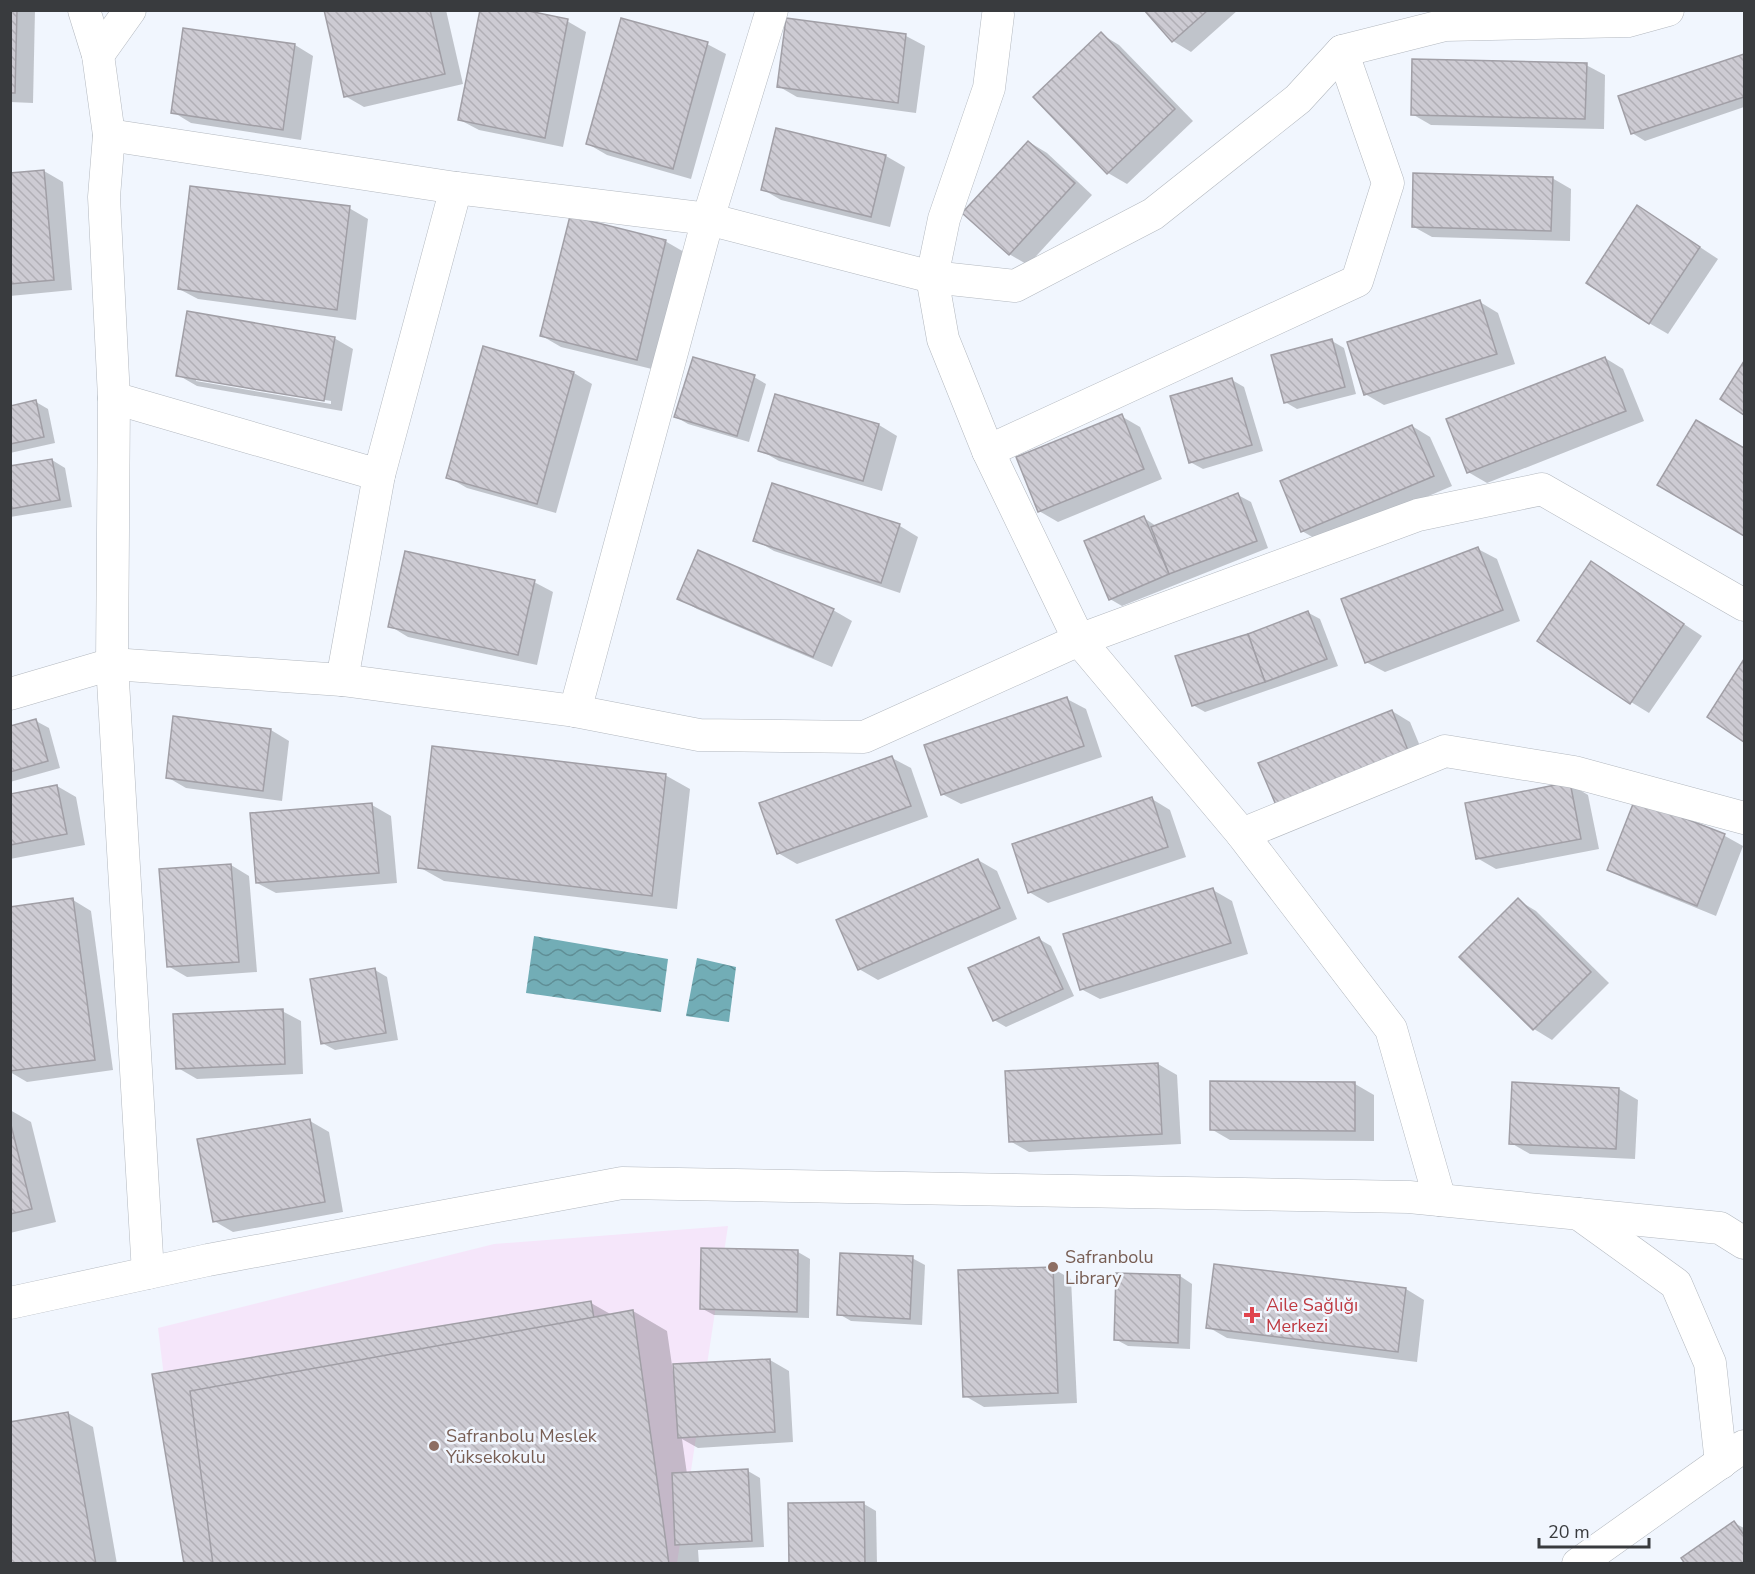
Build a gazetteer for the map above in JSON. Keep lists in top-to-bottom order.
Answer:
{
  "places": {
    "other": ["Safranbolu Library", "Safranbolu Meslek Yüksekokulu"],
    "health": ["Aile Sağlığı Merkezi"]
  },
  "scale_bar": "20 m"
}
